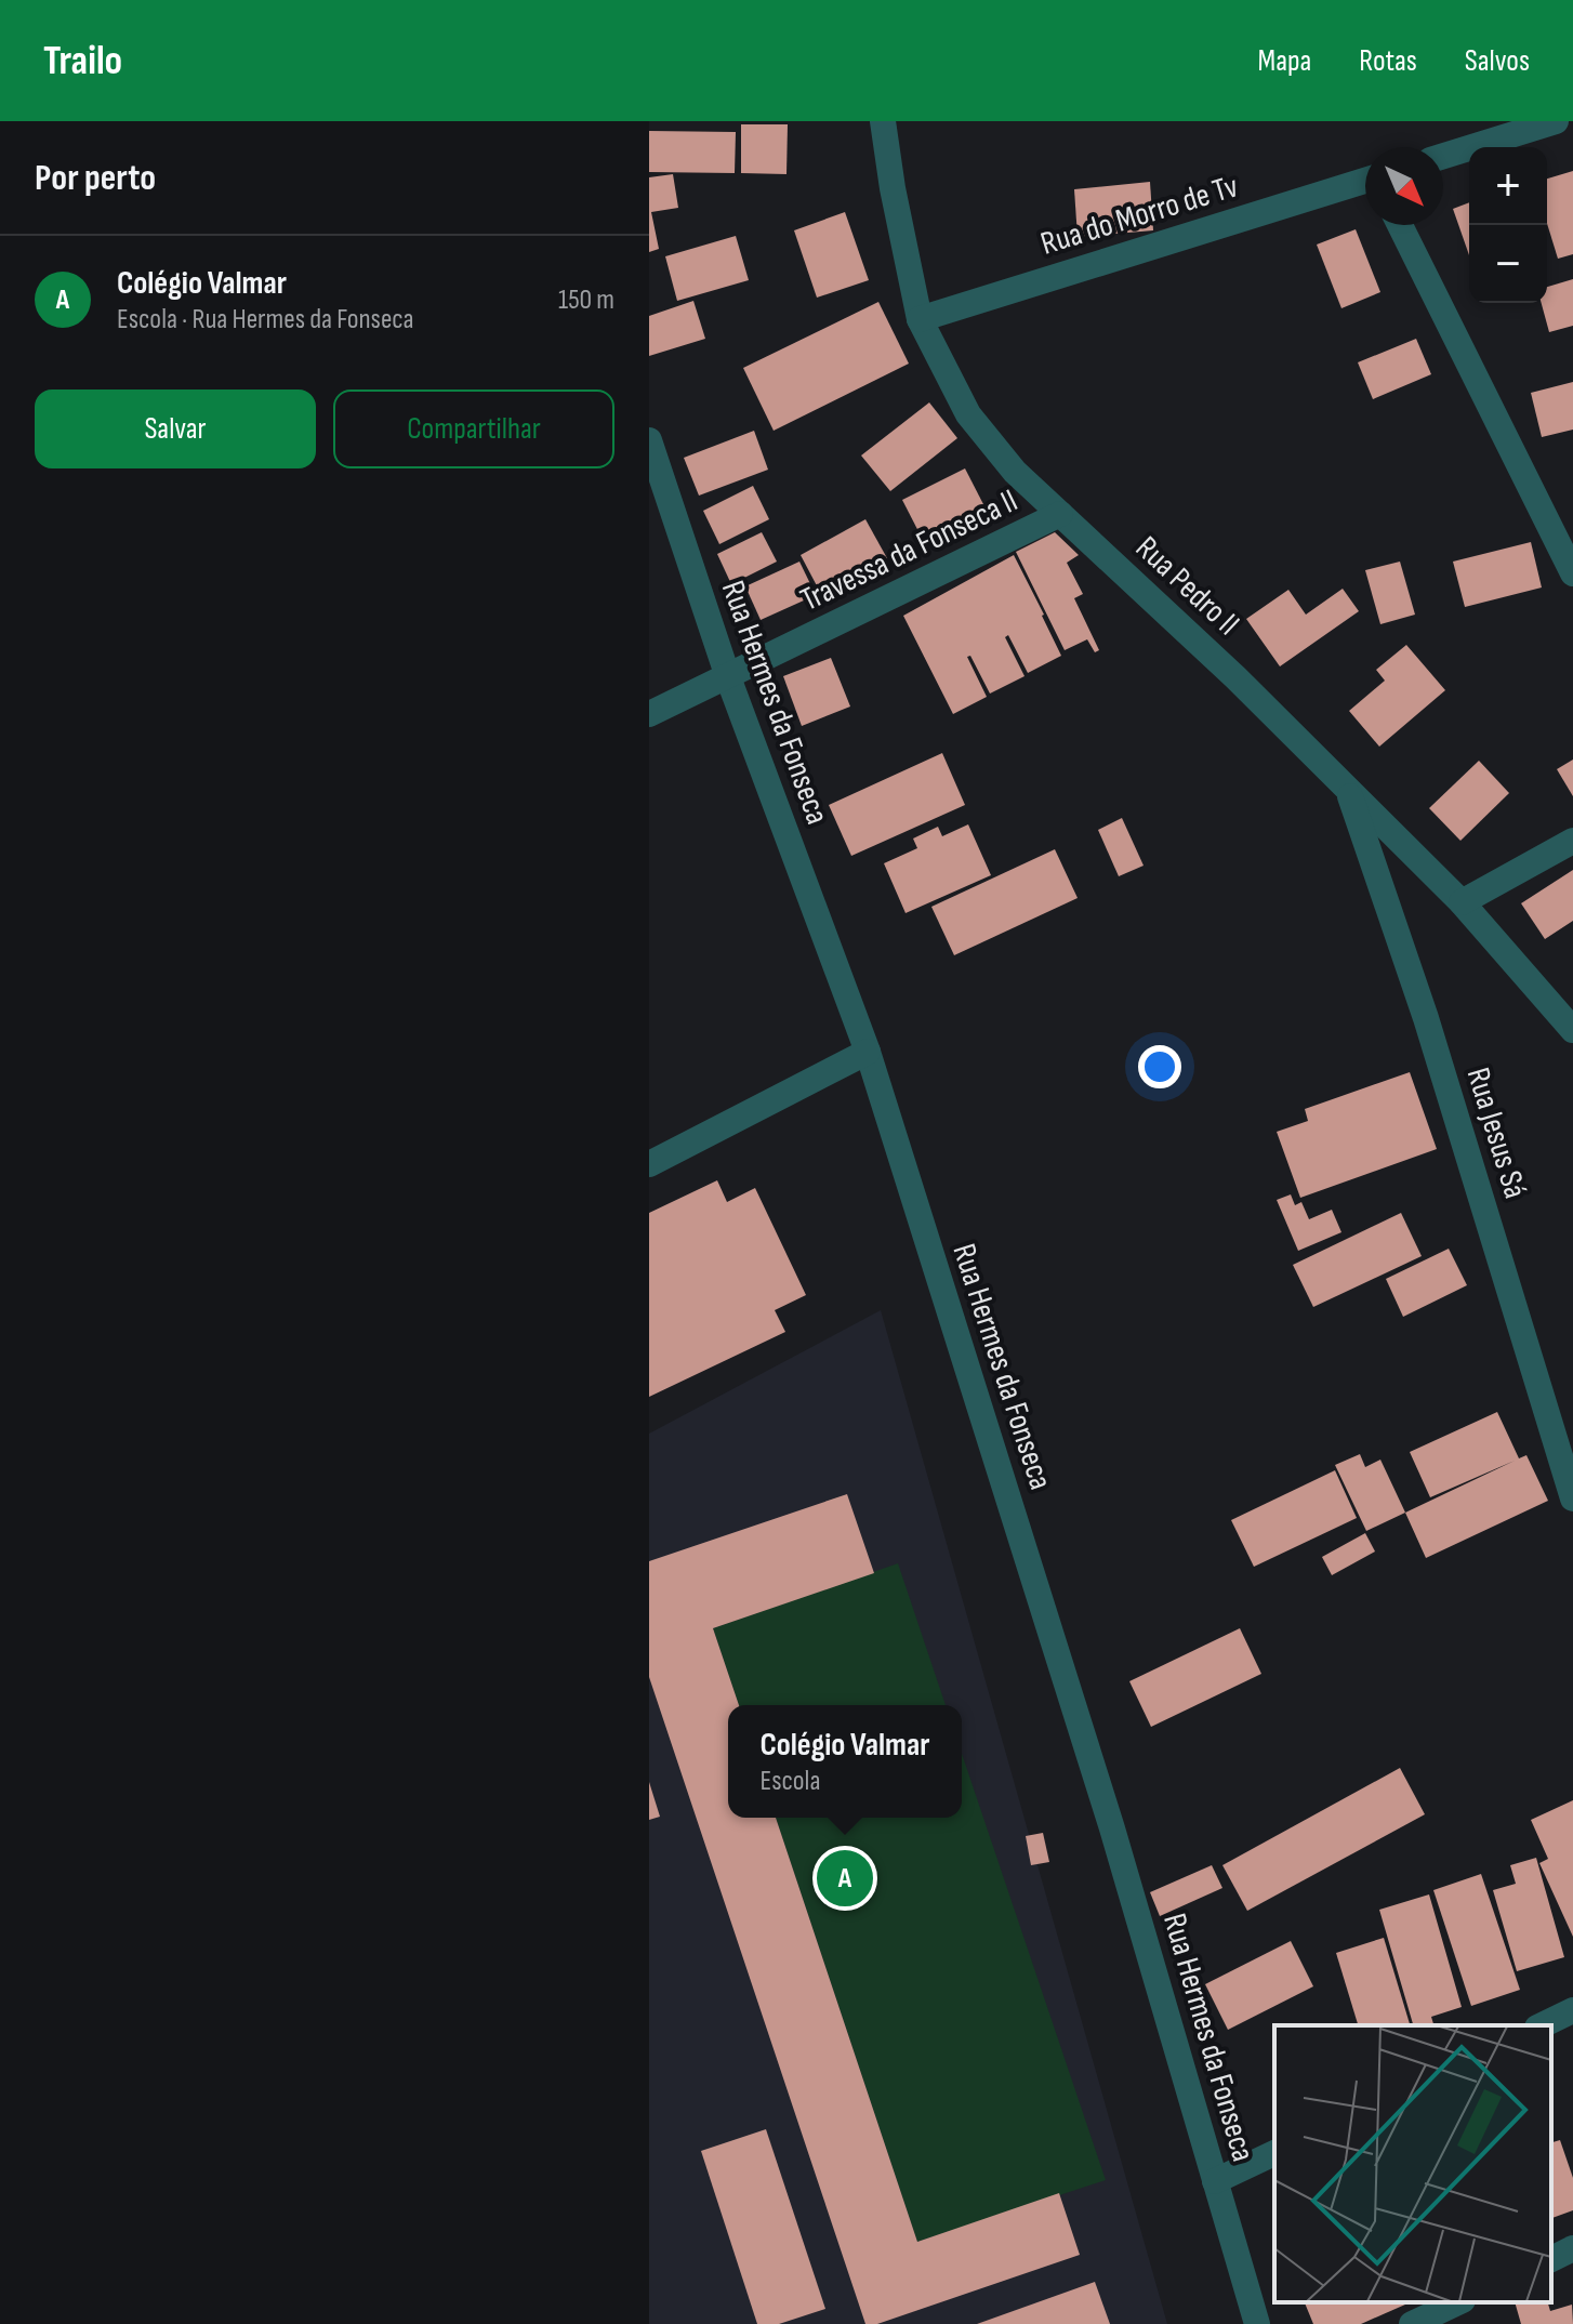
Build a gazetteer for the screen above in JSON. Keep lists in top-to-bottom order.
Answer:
{
  "streets": {
    "street": [
      "Rua do Morro de Tv",
      "Travessa da Fonseca II",
      "Rua Pedro II",
      "Rua Hermes da Fonseca",
      "Rua Jesus Sá"
    ]
  },
  "crossings": [
    ["Rua do Morro de Tv", "Rua Pedro II"],
    ["Travessa da Fonseca II", "Rua Pedro II"],
    ["Travessa da Fonseca II", "Rua Hermes da Fonseca"],
    ["Rua Pedro II", "Rua Jesus Sá"]
  ],
  "north": "bottom right",
  "page": {
    "header": "Trailo",
    "nav": ["Mapa", "Rotas", "Salvos"],
    "heading": "Por perto",
    "map_buttons": ["+", "−"],
    "list": [
      {
        "mark": "A",
        "name": "Colégio Valmar",
        "note": "Escola · Rua Hermes da Fonseca",
        "value": "150 m"
      }
    ],
    "buttons": ["Salvar", "Compartilhar"],
    "popup": ["Colégio Valmar", "Escola"],
    "pins": "A"
  }
}
